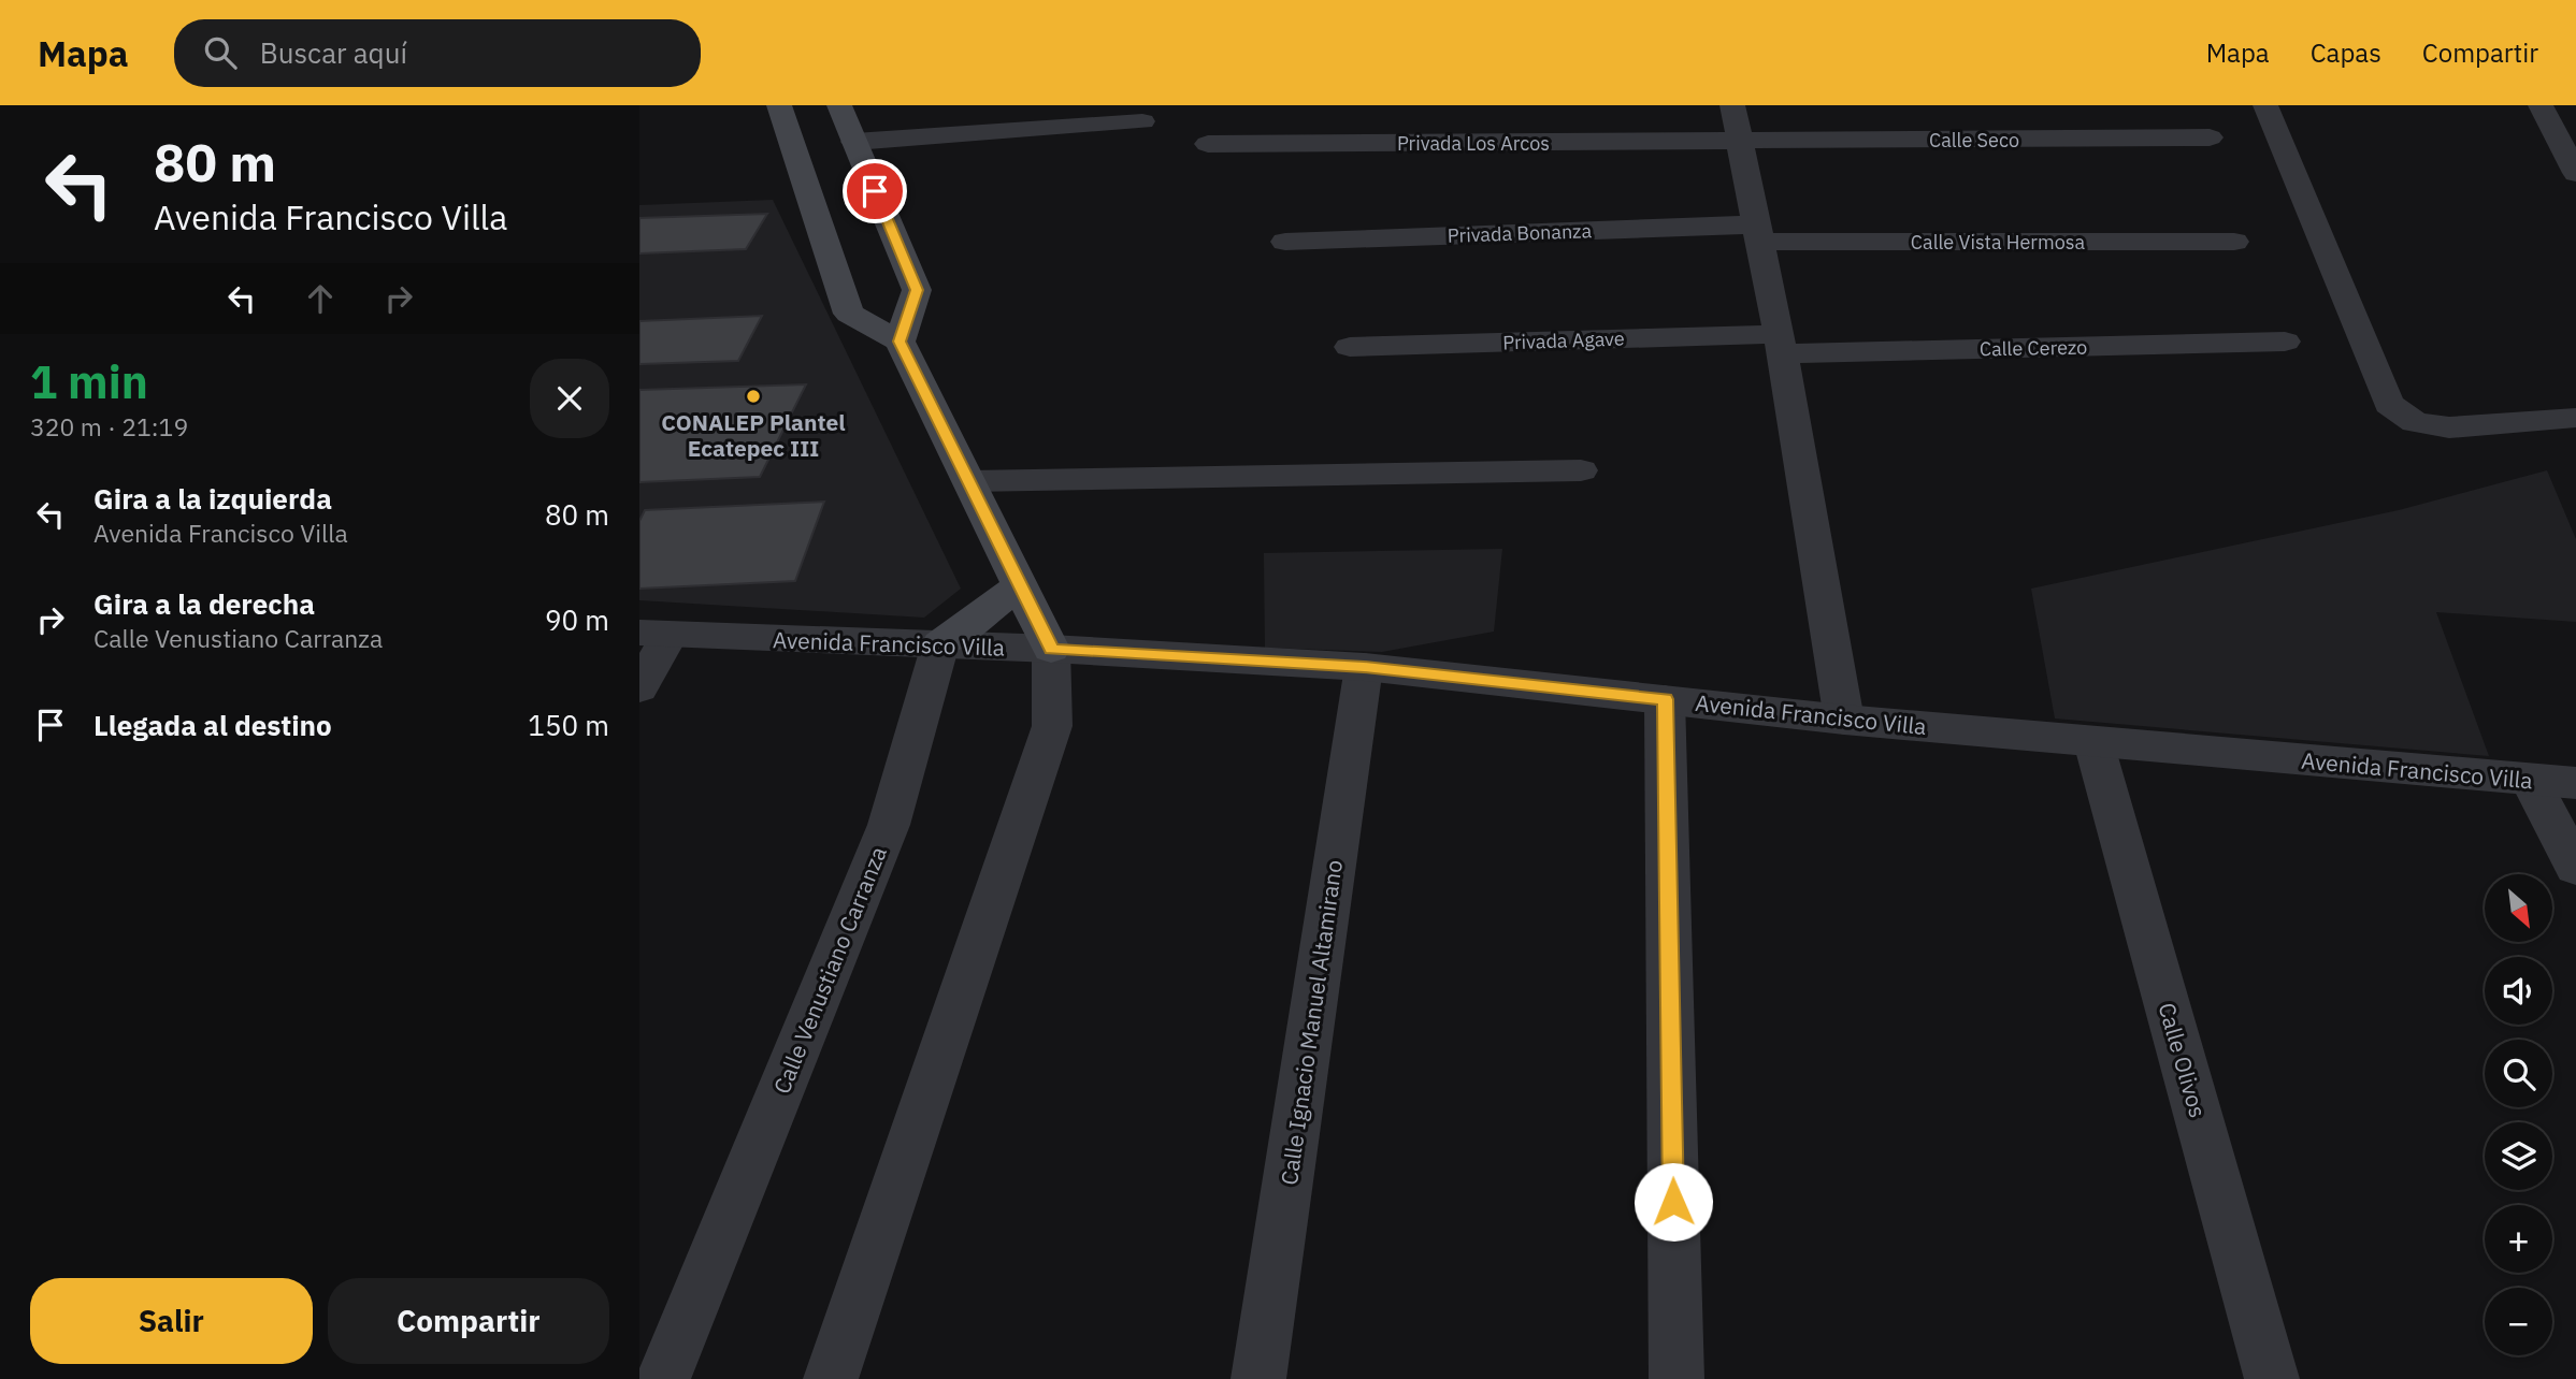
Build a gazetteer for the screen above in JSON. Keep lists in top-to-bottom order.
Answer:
{
  "streets": {
    "street": [
      "Calle Seco",
      "Privada Los Arcos",
      "Privada Bonanza",
      "Calle Vista Hermosa",
      "Privada Agave",
      "Calle Cerezo",
      "Avenida Francisco Villa",
      "Calle Venustiano Carranza",
      "Calle Ignacio Manuel Altamirano",
      "Calle Olivos"
    ]
  },
  "crossings": [
    ["Calle Seco", "Privada Los Arcos"],
    ["Privada Bonanza", "Calle Vista Hermosa"],
    ["Privada Agave", "Calle Cerezo"],
    ["Avenida Francisco Villa", "Calle Venustiano Carranza"],
    ["Avenida Francisco Villa", "Calle Ignacio Manuel Altamirano"],
    ["Avenida Francisco Villa", "Calle Olivos"]
  ],
  "places": ["CONALEP Plantel Ecatepec III"],
  "north": "bottom right",
  "page": {
    "header": "Mapa",
    "search": "Buscar aquí",
    "nav": ["Mapa", "Capas", "Compartir"],
    "turn": ["80 m", "Avenida Francisco Villa"],
    "heading": ["1 min", "320 m · 21:19"],
    "list": [
      {
        "name": "Gira a la izquierda",
        "note": "Avenida Francisco Villa",
        "value": "80 m"
      },
      {
        "name": "Gira a la derecha",
        "note": "Calle Venustiano Carranza",
        "value": "90 m"
      },
      {
        "name": "Llegada al destino",
        "value": "150 m"
      }
    ],
    "map_buttons": ["+", "−"],
    "buttons": ["Salir", "Compartir"]
  }
}
